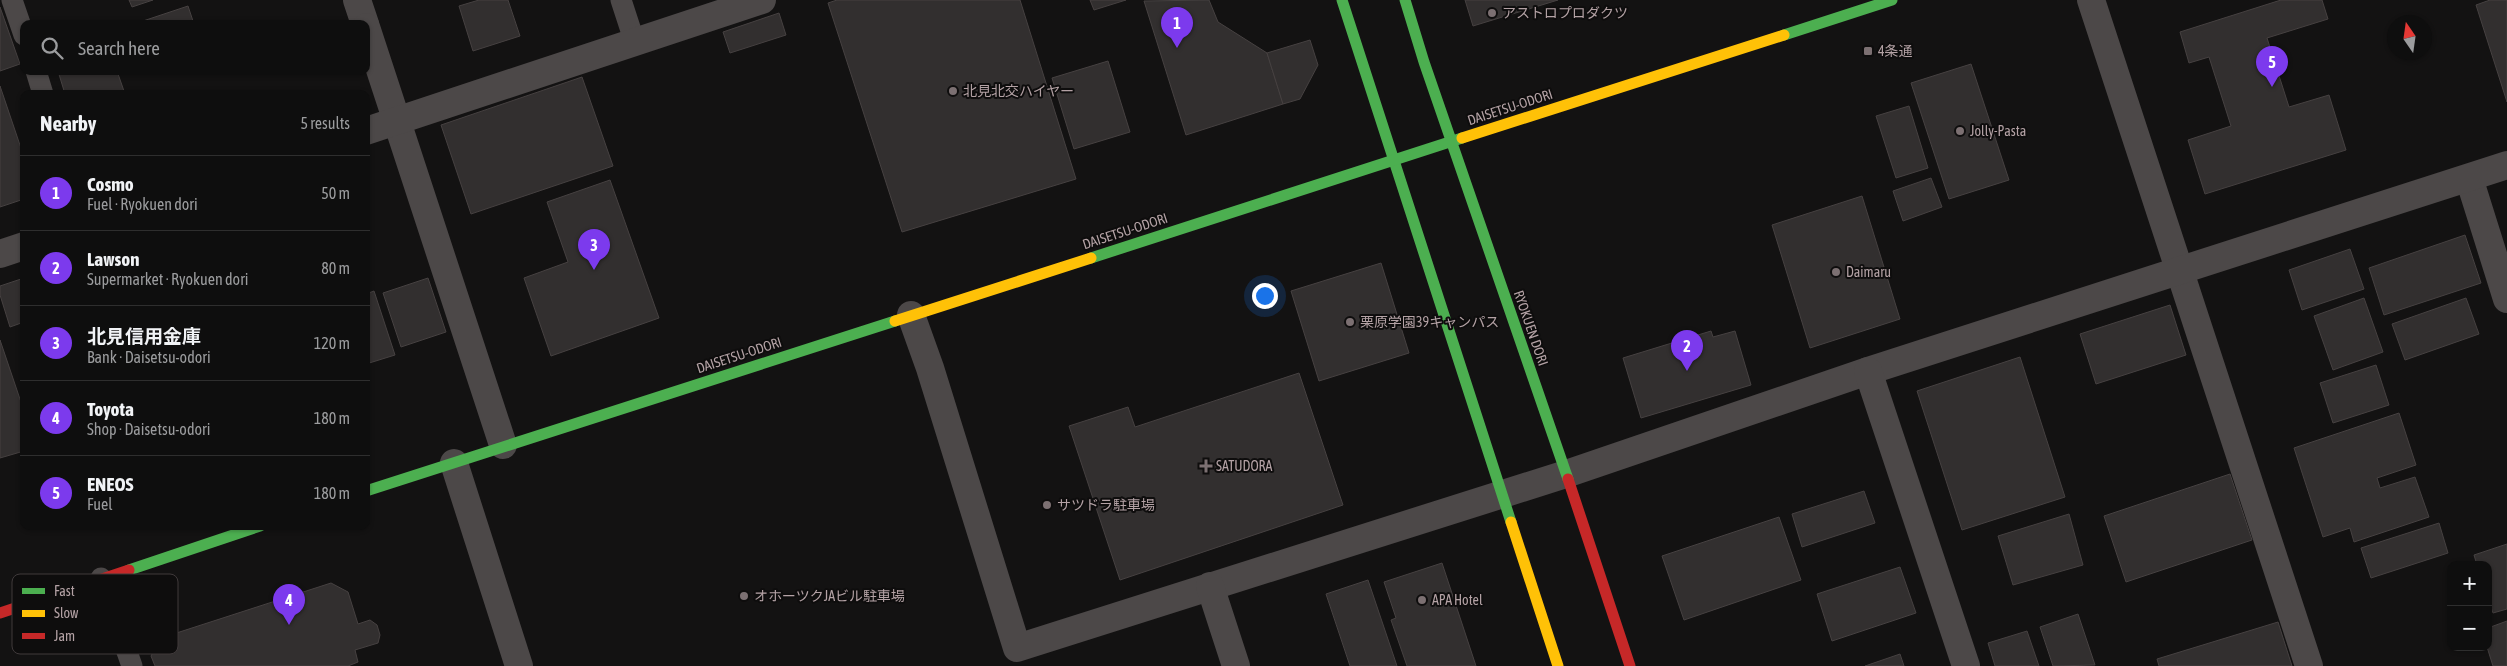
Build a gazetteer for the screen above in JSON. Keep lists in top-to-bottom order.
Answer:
{
  "streets": {
    "main road": ["DAISETSU-ODORI", "RYOKUEN DORI"]
  },
  "crossings": [
    ["DAISETSU-ODORI", "RYOKUEN DORI"]
  ],
  "places": {
    "other": [
      "アストロプロダクツ",
      "北見北交ハイヤー",
      "Jolly-Pasta",
      "Daimaru",
      "栗原学園39キャンパス",
      "サツドラ駐車場",
      "オホーツクJAビル駐車場",
      "APA Hotel"
    ],
    "transit": ["4条通"],
    "health": ["SATUDORA"]
  },
  "legend": ["Fast", "Slow", "Jam"],
  "north": "top",
  "page": {
    "pins": [
      "1",
      "5",
      "3",
      "2",
      "4"
    ],
    "search": "Search here",
    "heading": ["Nearby", "5 results"],
    "list": [
      {
        "mark": "1",
        "name": "Cosmo",
        "note": "Fuel · Ryokuen dori",
        "value": "50 m"
      },
      {
        "mark": "2",
        "name": "Lawson",
        "note": "Supermarket · Ryokuen dori",
        "value": "80 m"
      },
      {
        "mark": "3",
        "name": "北見信用金庫",
        "note": "Bank · Daisetsu-odori",
        "value": "120 m"
      },
      {
        "mark": "4",
        "name": "Toyota",
        "note": "Shop · Daisetsu-odori",
        "value": "180 m"
      },
      {
        "mark": "5",
        "name": "ENEOS",
        "note": "Fuel",
        "value": "180 m"
      }
    ],
    "map_buttons": ["+", "−"]
  }
}
